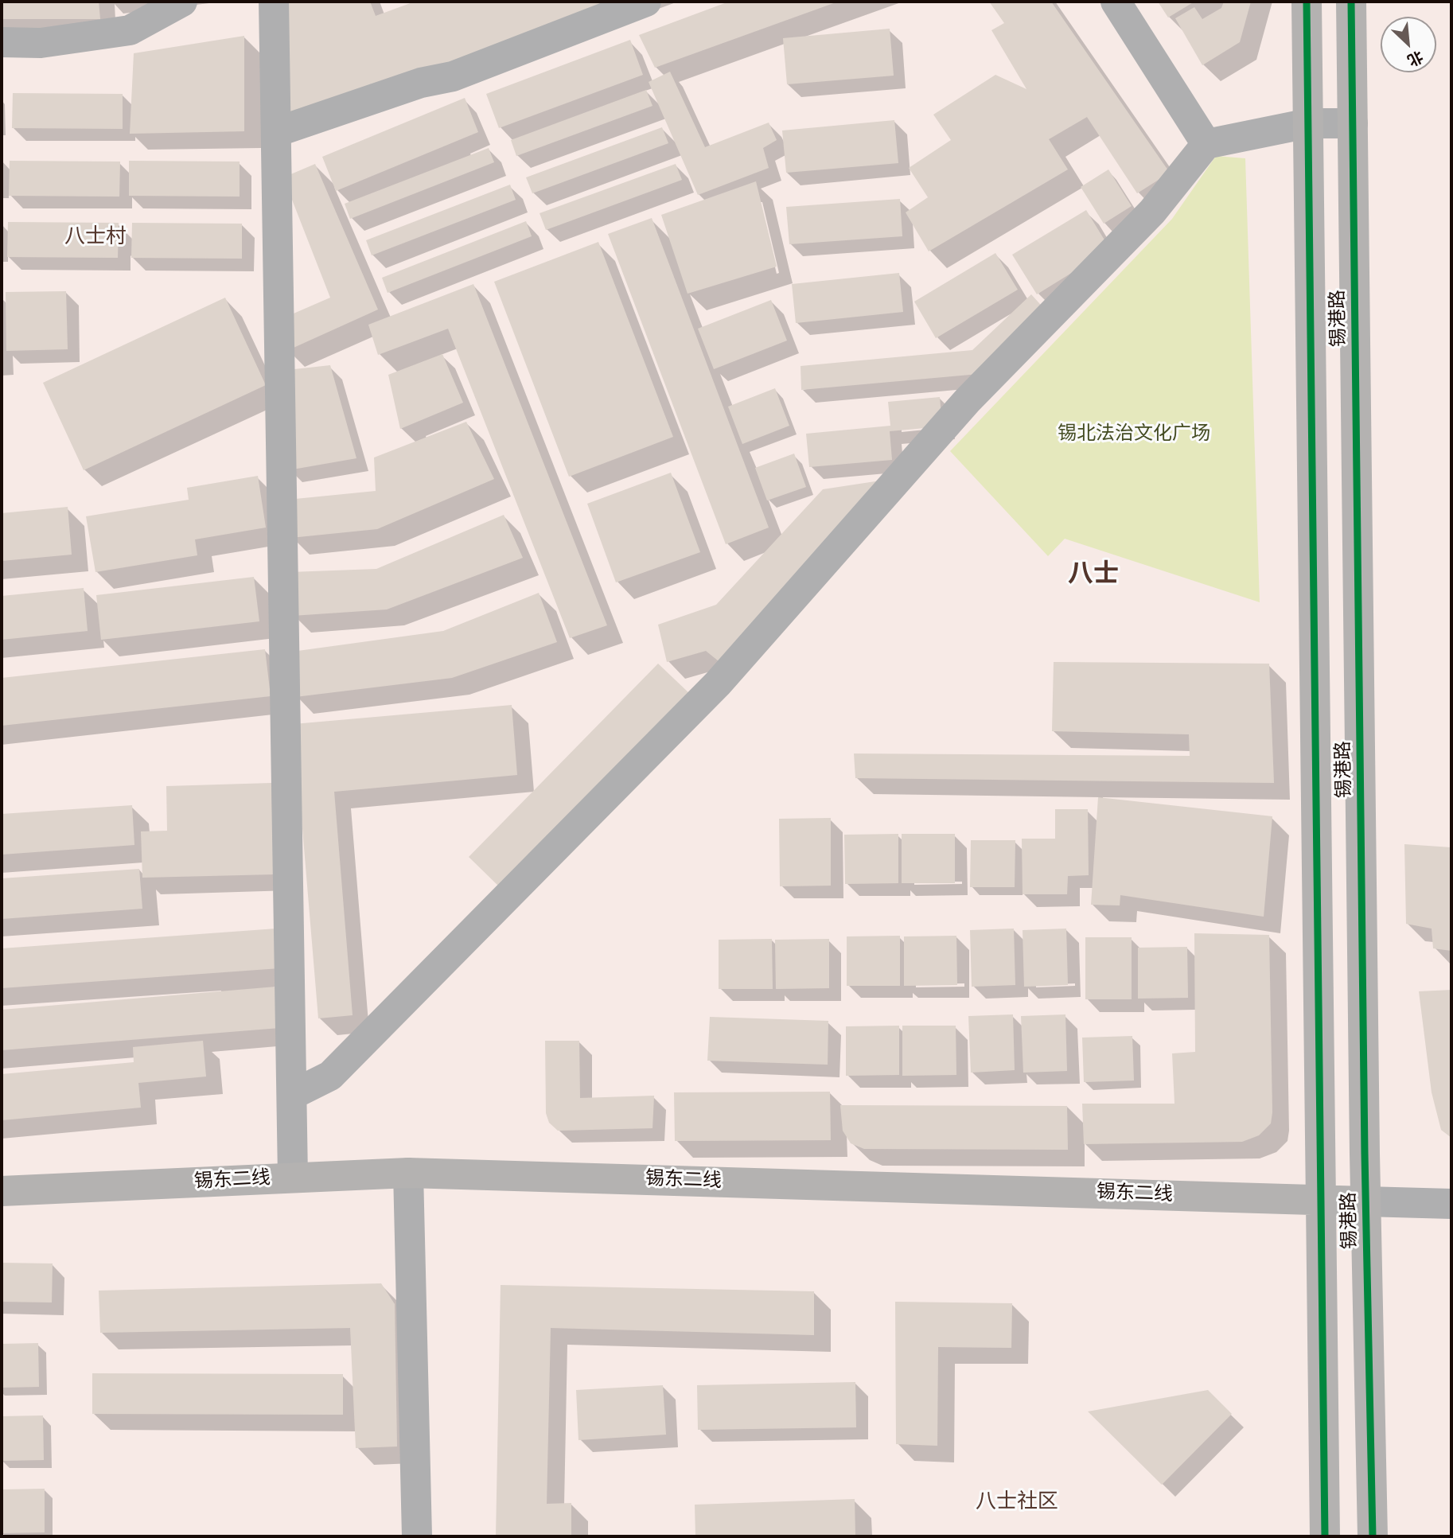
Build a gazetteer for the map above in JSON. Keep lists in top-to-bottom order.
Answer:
{
  "streets": {
    "main road": ["锡港路", "锡东二线"]
  },
  "crossings": [
    ["锡港路", "锡东二线"]
  ],
  "districts": ["八士村", "八士", "八士社区"],
  "parks": ["锡北法治文化广场"],
  "north": "bottom right"
}
